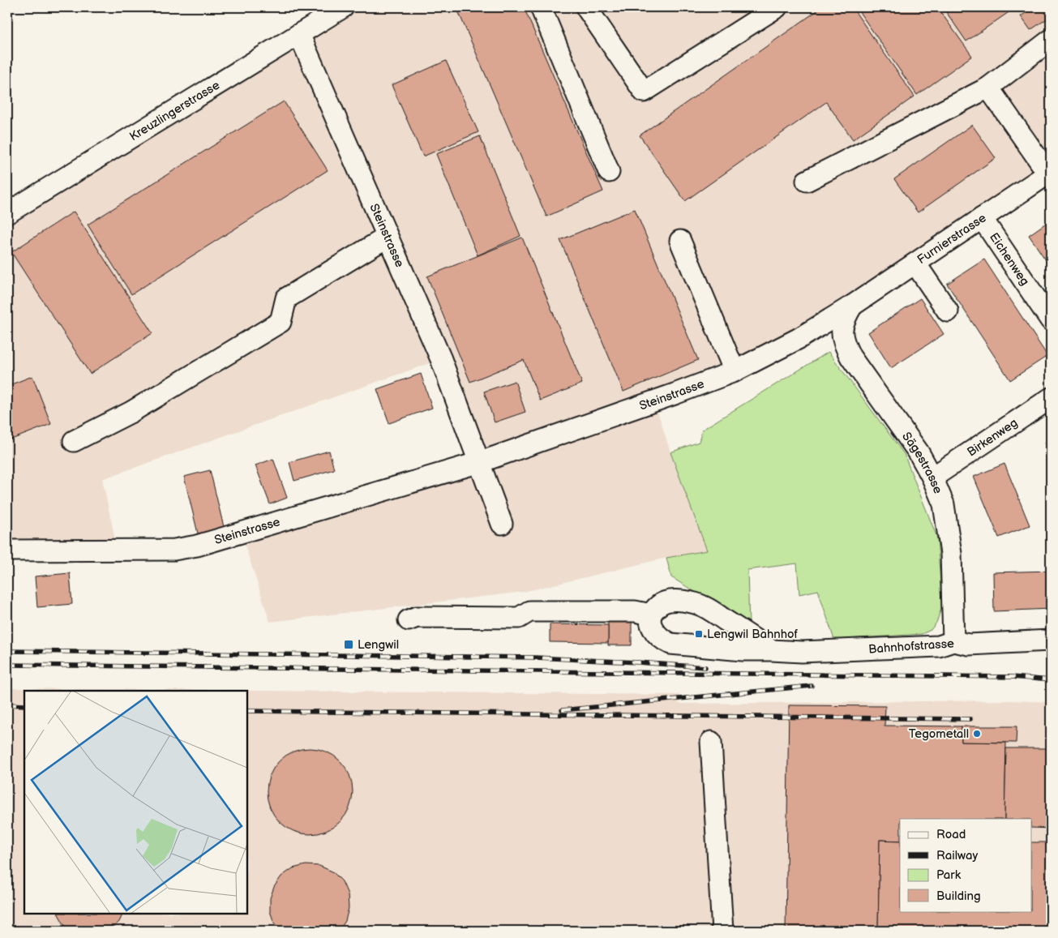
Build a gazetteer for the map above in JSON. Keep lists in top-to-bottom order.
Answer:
{
  "streets": {
    "street": [
      "Kreuzlingerstrasse",
      "Steinstrasse",
      "Furnierstrasse",
      "Eichenweg",
      "Birkenweg",
      "Sägestrasse",
      "Bahnhofstrasse"
    ]
  },
  "crossings": [
    ["Kreuzlingerstrasse", "Steinstrasse"],
    ["Steinstrasse", "Furnierstrasse"],
    ["Steinstrasse", "Sägestrasse"],
    ["Furnierstrasse", "Eichenweg"],
    ["Furnierstrasse", "Sägestrasse"],
    ["Birkenweg", "Sägestrasse"],
    ["Sägestrasse", "Bahnhofstrasse"]
  ],
  "places": {
    "transit": ["Lengwil Bahnhof", "Lengwil"],
    "other": ["Tegometall"]
  },
  "legend": [
    "Road",
    "Railway",
    "Park",
    "Building"
  ]
}
